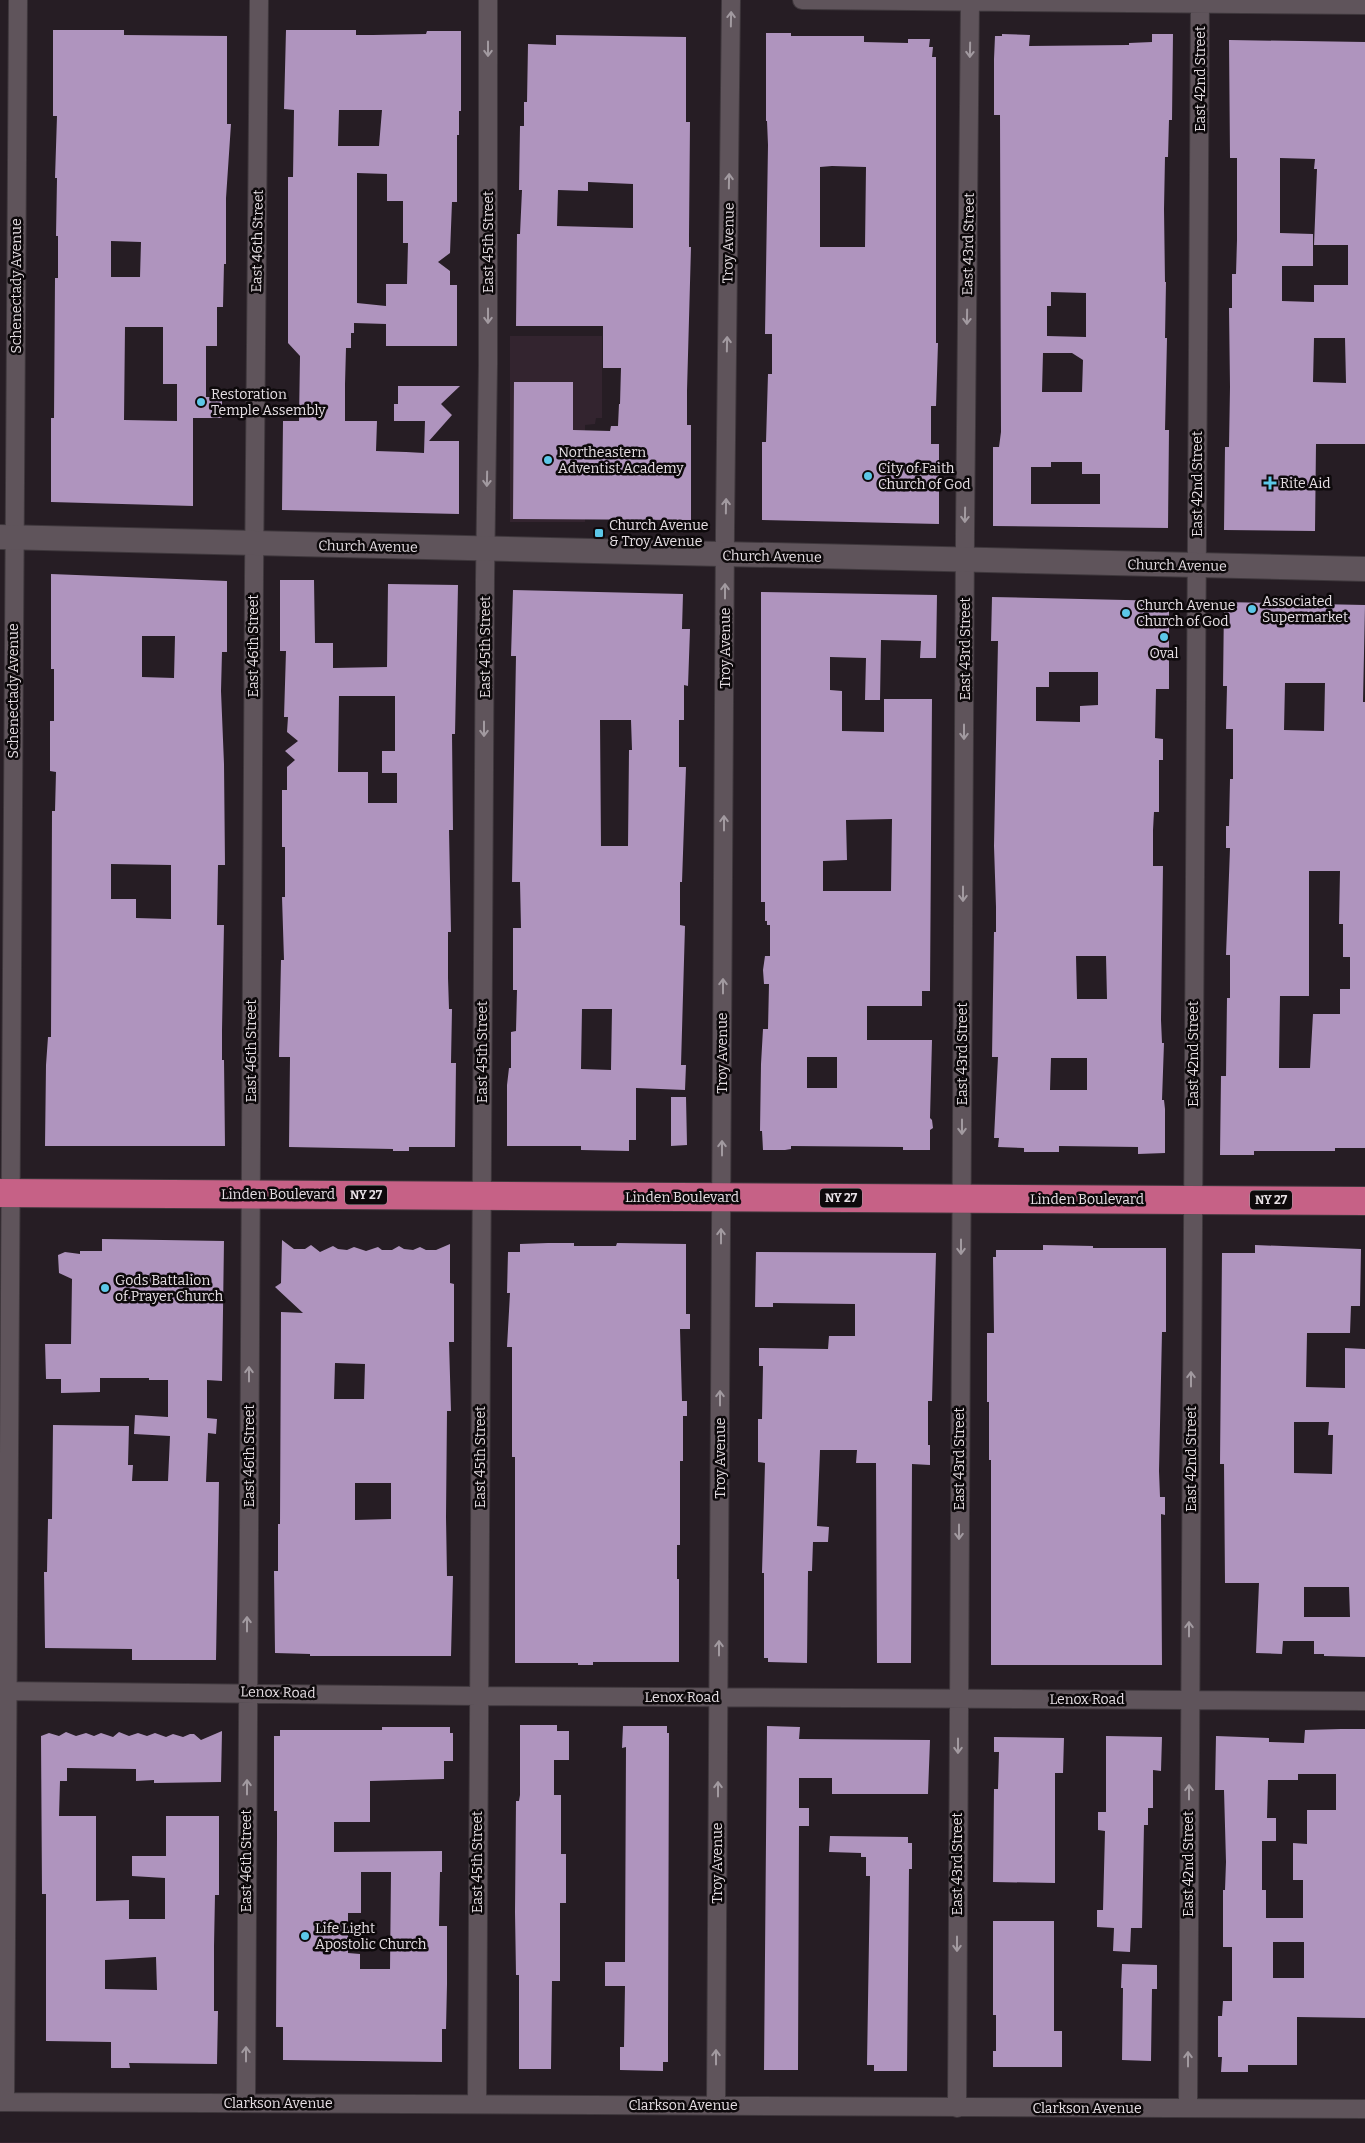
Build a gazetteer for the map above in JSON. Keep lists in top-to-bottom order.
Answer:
{
  "streets": {
    "highway": ["Linden Boulevard", "NY 27"],
    "main road": ["Church Avenue"],
    "street": [
      "East 42nd Street",
      "East 46th Street",
      "East 45th Street",
      "Troy Avenue",
      "East 43rd Street",
      "Schenectady Avenue",
      "Lenox Road",
      "Clarkson Avenue"
    ]
  },
  "crossings": [
    ["East 42nd Street", "Church Avenue"],
    ["East 42nd Street", "Linden Boulevard"],
    ["East 42nd Street", "Lenox Road"],
    ["East 42nd Street", "Clarkson Avenue"],
    ["East 46th Street", "Church Avenue"],
    ["East 46th Street", "Linden Boulevard"],
    ["East 46th Street", "Lenox Road"],
    ["East 46th Street", "Clarkson Avenue"],
    ["East 45th Street", "Church Avenue"],
    ["East 45th Street", "Linden Boulevard"],
    ["East 45th Street", "Lenox Road"],
    ["East 45th Street", "Clarkson Avenue"],
    ["Troy Avenue", "Church Avenue"],
    ["Troy Avenue", "Linden Boulevard"],
    ["Troy Avenue", "Lenox Road"],
    ["Troy Avenue", "Clarkson Avenue"],
    ["East 43rd Street", "Church Avenue"],
    ["East 43rd Street", "Linden Boulevard"],
    ["East 43rd Street", "Lenox Road"],
    ["East 43rd Street", "Clarkson Avenue"],
    ["Schenectady Avenue", "Church Avenue"],
    ["Schenectady Avenue", "Linden Boulevard"],
    ["Schenectady Avenue", "Lenox Road"],
    ["Schenectady Avenue", "Clarkson Avenue"]
  ],
  "one_way": [
    "East 42nd Street",
    "East 46th Street",
    "East 45th Street",
    "Troy Avenue",
    "East 43rd Street"
  ],
  "places": {
    "other": [
      "Restoration Temple Assembly",
      "Northeastern Adventist Academy",
      "City of Faith Church of God",
      "Associated Supermarket",
      "Church Avenue Church of God",
      "Oval",
      "Gods Battalion of Prayer Church",
      "Life Light Apostolic Church"
    ],
    "health": ["Rite Aid"],
    "transit": ["Church Avenue & Troy Avenue"]
  }
}
